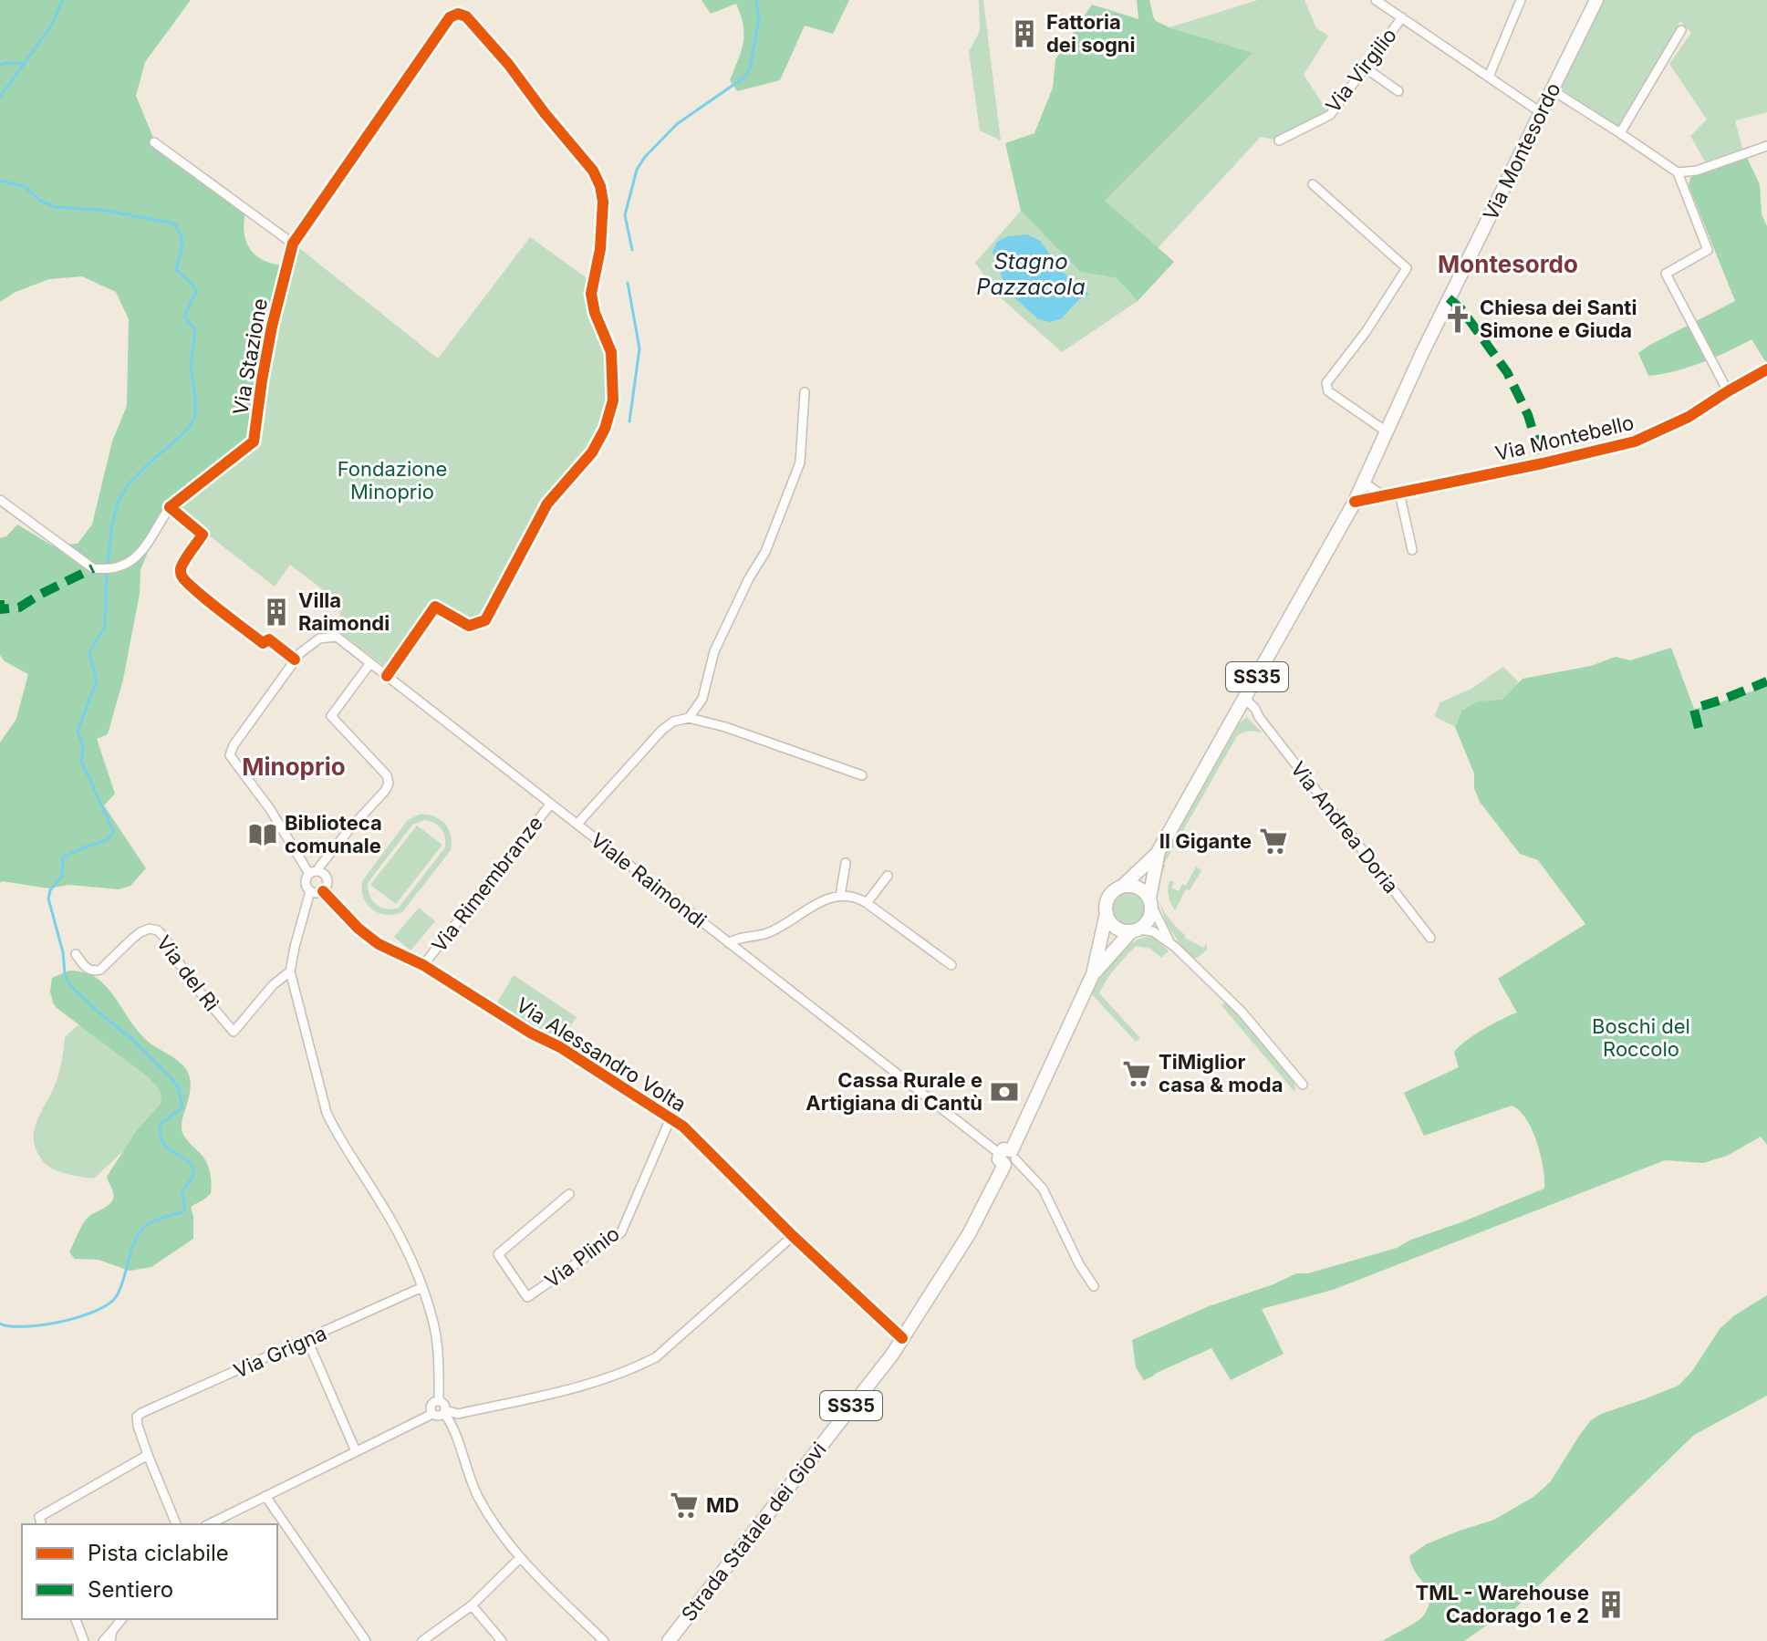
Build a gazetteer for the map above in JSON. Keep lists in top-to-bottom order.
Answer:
{
  "streets": {
    "main road": ["Via Montesordo", "SS35", "Strada Statale dei Giovi"],
    "street": [
      "Via Virgilio",
      "Via Stazione",
      "Via Montebello",
      "Via Andrea Doria",
      "Viale Raimondi",
      "Via Rimembranze",
      "Via del Rì",
      "Via Alessandro Volta",
      "Via Plinio",
      "Via Grigna"
    ]
  },
  "crossings": [
    ["Via Montesordo", "Via Montebello"],
    ["Via Montesordo", "SS35"],
    ["Via Montebello", "SS35"],
    ["SS35", "Via Andrea Doria"],
    ["SS35", "Strada Statale dei Giovi"],
    ["Viale Raimondi", "Via Rimembranze"],
    ["Viale Raimondi", "Via Alessandro Volta"],
    ["Viale Raimondi", "Strada Statale dei Giovi"],
    ["Via Rimembranze", "Via Alessandro Volta"],
    ["Via Alessandro Volta", "Via Plinio"],
    ["Via Alessandro Volta", "Strada Statale dei Giovi"]
  ],
  "districts": ["Montesordo", "Minoprio"],
  "water": ["Stagno Pazzacola"],
  "parks": ["Fondazione Minoprio", "Boschi del Roccolo"],
  "places": {
    "building": ["Fattoria dei sogni", "Villa Raimondi", "TML - Warehouse Cadorago 1 e 2"],
    "church": ["Chiesa dei Santi Simone e Giuda"],
    "library": ["Biblioteca comunale"],
    "supermarket": ["Il Gigante", "TiMiglior casa & moda", "MD"],
    "bank": ["Cassa Rurale e Artigiana di Cantù"]
  },
  "legend": ["Pista ciclabile", "Sentiero"]
}
